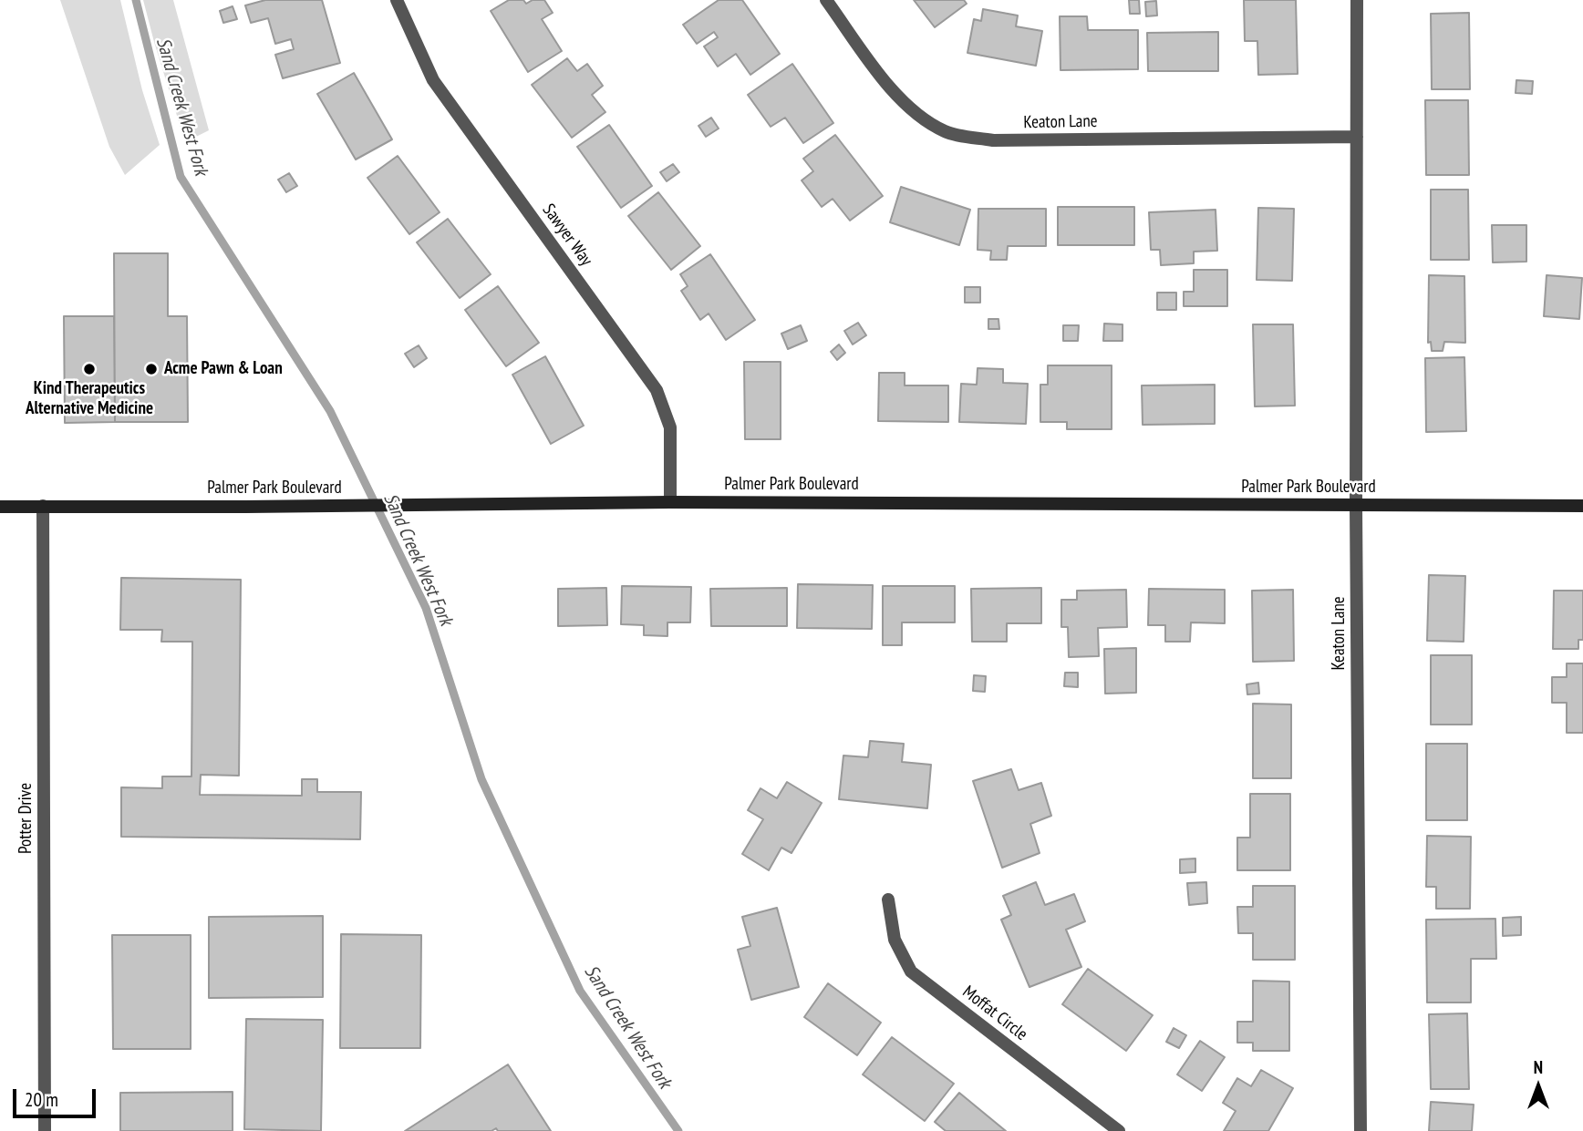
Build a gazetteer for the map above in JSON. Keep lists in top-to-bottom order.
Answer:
{
  "streets": {
    "main road": ["Palmer Park Boulevard"],
    "street": [
      "Keaton Lane",
      "Sawyer Way",
      "Potter Drive",
      "Moffat Circle"
    ]
  },
  "crossings": [
    ["Keaton Lane", "Palmer Park Boulevard"],
    ["Sawyer Way", "Palmer Park Boulevard"],
    ["Palmer Park Boulevard", "Potter Drive"]
  ],
  "water": ["Sand Creek West Fork"],
  "places": ["Kind Therapeutics Alternative Medicine", "Acme Pawn & Loan"],
  "scale_bar": "20 m",
  "north": "top"
}
